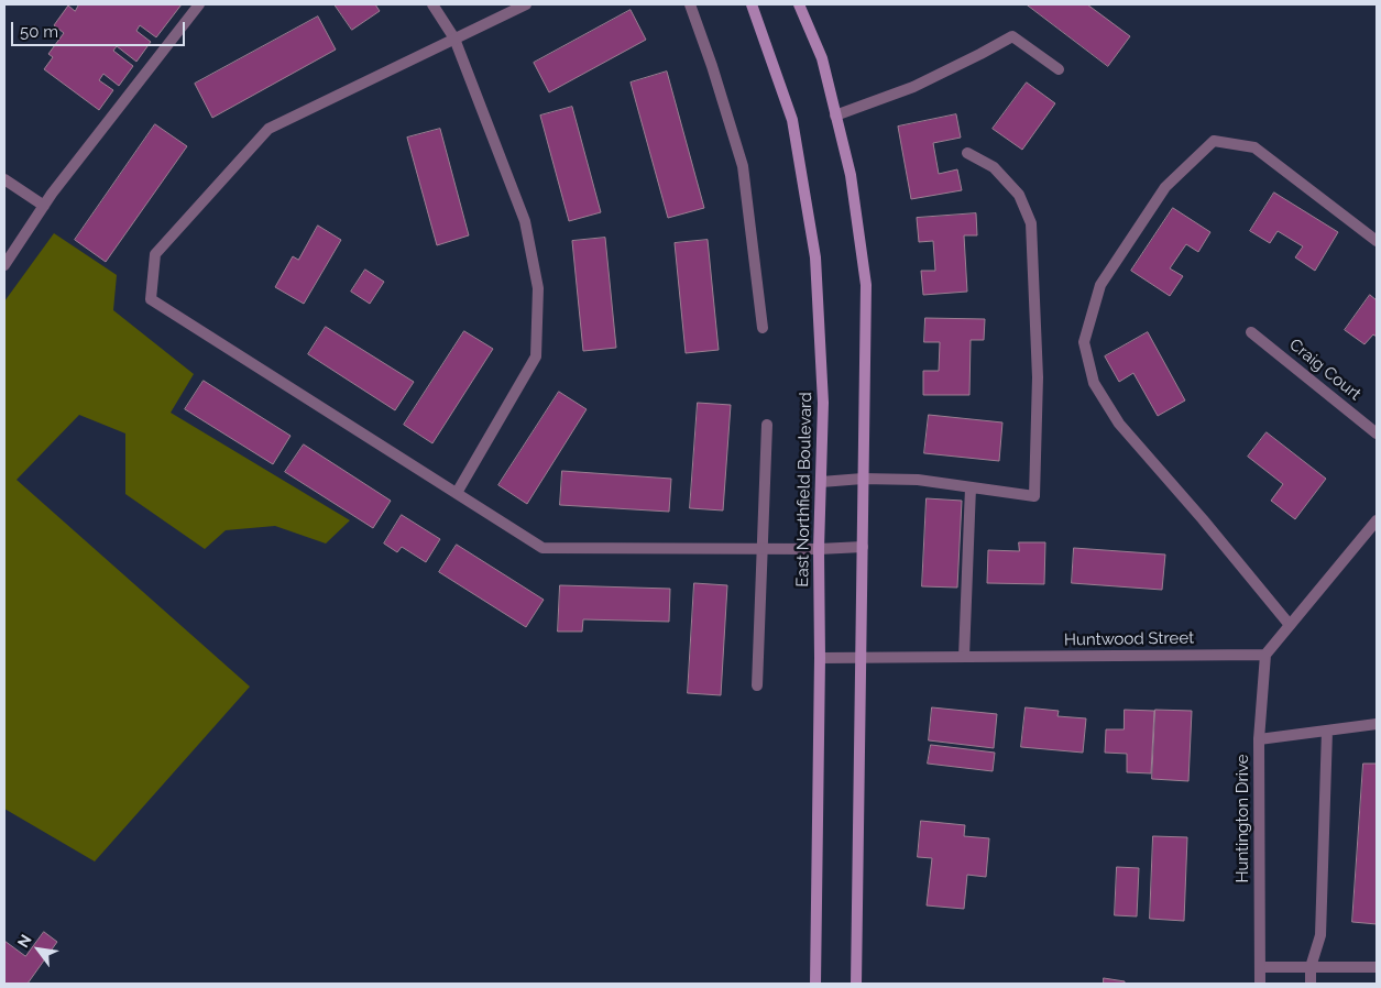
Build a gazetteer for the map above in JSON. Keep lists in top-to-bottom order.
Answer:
{
  "streets": {
    "main road": ["East Northfield Boulevard"],
    "street": ["Craig Court", "Huntwood Street", "Huntington Drive"]
  },
  "crossings": [
    ["East Northfield Boulevard", "Huntwood Street"],
    ["Huntwood Street", "Huntington Drive"]
  ],
  "scale_bar": "50 m",
  "north": "top left"
}
